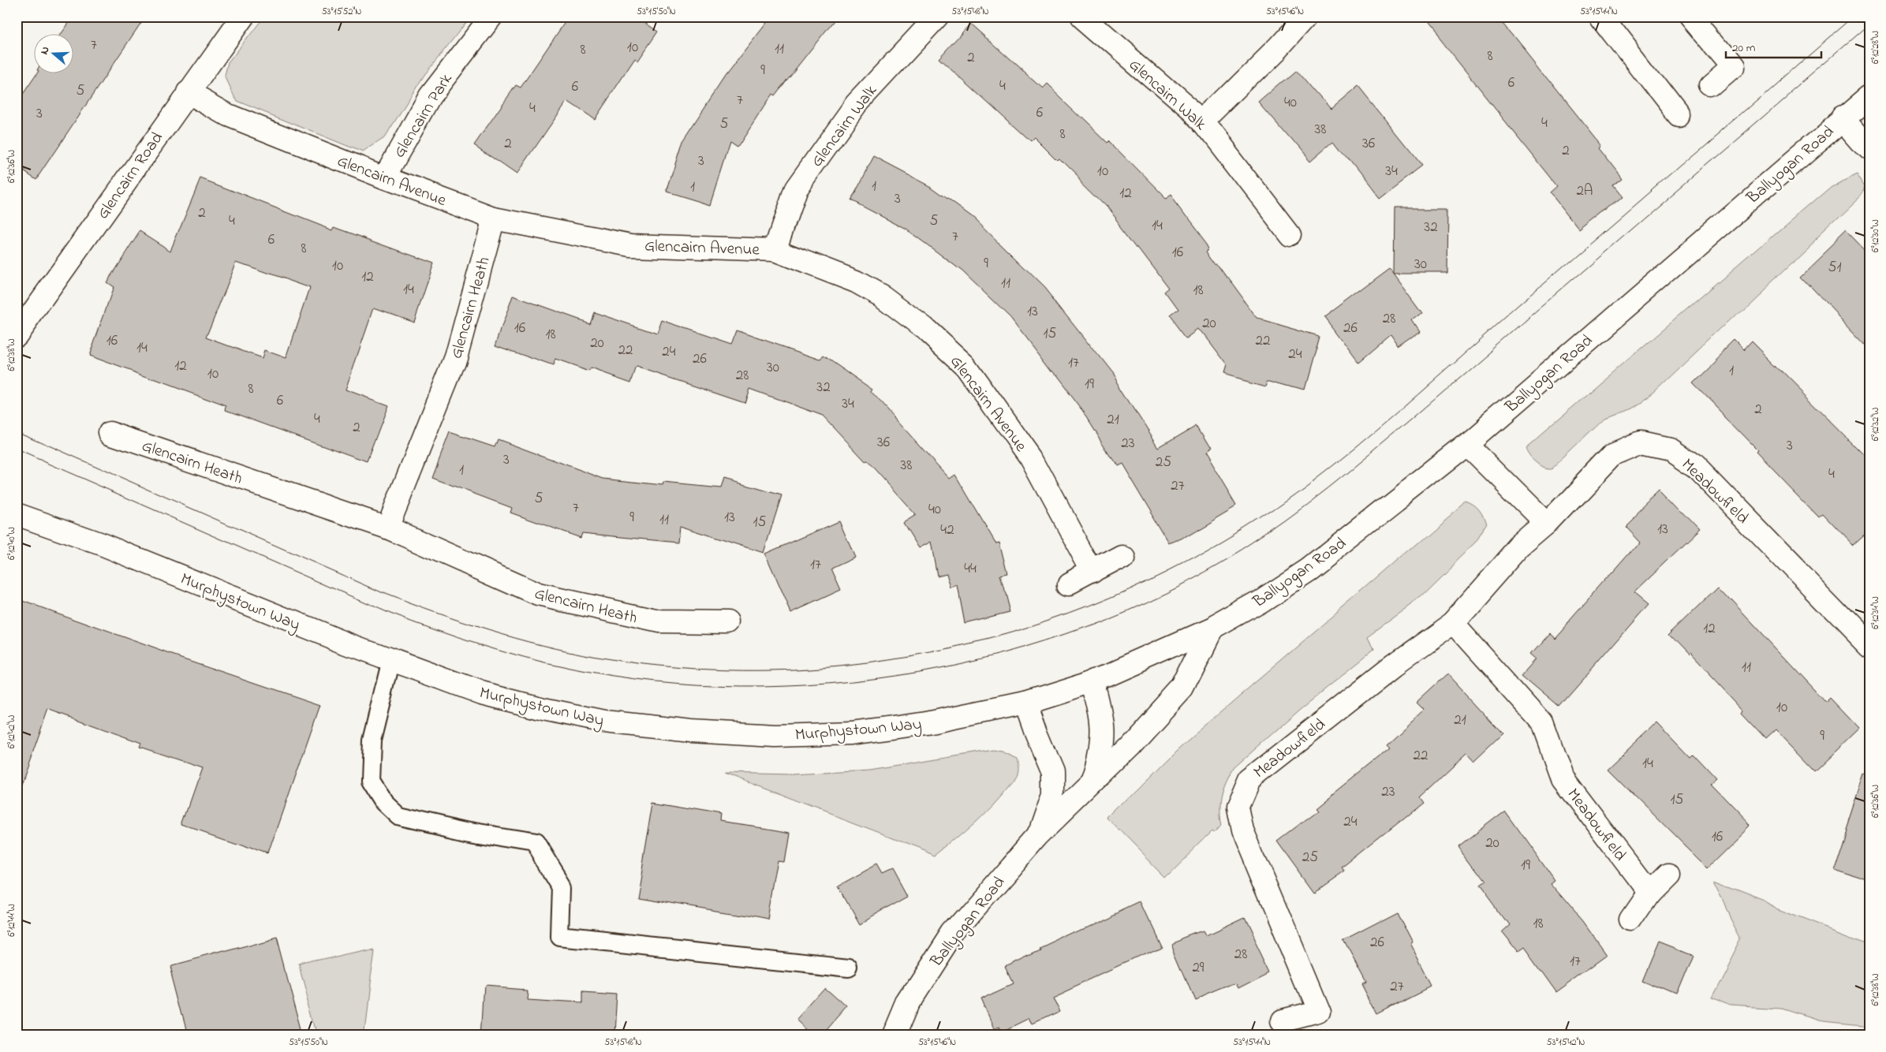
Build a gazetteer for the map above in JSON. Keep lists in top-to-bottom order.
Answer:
{
  "streets": {
    "street": [
      "Glencairn Walk",
      "Glencairn Park",
      "Ballyogan Road",
      "Glencairn Road",
      "Glencairn Avenue",
      "Glencairn Heath",
      "Meadowfield",
      "Murphystown Way"
    ]
  },
  "crossings": [
    ["Glencairn Walk", "Glencairn Avenue"],
    ["Glencairn Park", "Glencairn Avenue"],
    ["Ballyogan Road", "Murphystown Way"],
    ["Glencairn Road", "Glencairn Avenue"],
    ["Glencairn Avenue", "Glencairn Heath"]
  ],
  "house_numbers": [
    "7",
    "10",
    "11",
    "8",
    "8",
    "2",
    "9",
    "6",
    "4",
    "6",
    "5",
    "7",
    "40",
    "4",
    "6",
    "3",
    "4",
    "5",
    "38",
    "8",
    "2",
    "36",
    "2",
    "3",
    "10",
    "34",
    "1",
    "1",
    "2A",
    "12",
    "3",
    "2",
    "4",
    "5",
    "14",
    "32",
    "7",
    "6",
    "8",
    "16",
    "9",
    "30",
    "10",
    "51",
    "12",
    "11",
    "14",
    "18",
    "13",
    "28",
    "20",
    "16",
    "26",
    "15",
    "18",
    "16",
    "22",
    "20",
    "14",
    "22",
    "24",
    "24",
    "26",
    "17",
    "12",
    "30",
    "1",
    "10",
    "28",
    "19",
    "32",
    "8",
    "6",
    "34",
    "2",
    "4",
    "21",
    "2",
    "36",
    "23",
    "3",
    "3",
    "25",
    "38",
    "1",
    "4",
    "27",
    "5",
    "7",
    "40",
    "9",
    "13",
    "11",
    "15",
    "13",
    "42",
    "17",
    "44",
    "12",
    "11",
    "10",
    "21",
    "9",
    "22",
    "14",
    "23",
    "15",
    "24",
    "16",
    "20",
    "25",
    "19",
    "18",
    "26",
    "28",
    "17",
    "29",
    "27"
  ],
  "scale_bar": "20 m",
  "north": "left",
  "coordinates": [
    "53°15'52\"N",
    "53°15'50\"N",
    "53°15'48\"N",
    "53°15'46\"N",
    "53°15'44\"N",
    "6°12'28\"W",
    "6°12'36\"W",
    "6°12'30\"W",
    "6°12'38\"W",
    "6°12'32\"W",
    "6°12'40\"W",
    "6°12'34\"W",
    "6°12'42\"W",
    "6°12'44\"W",
    "53°15'42\"N"
  ]
}
